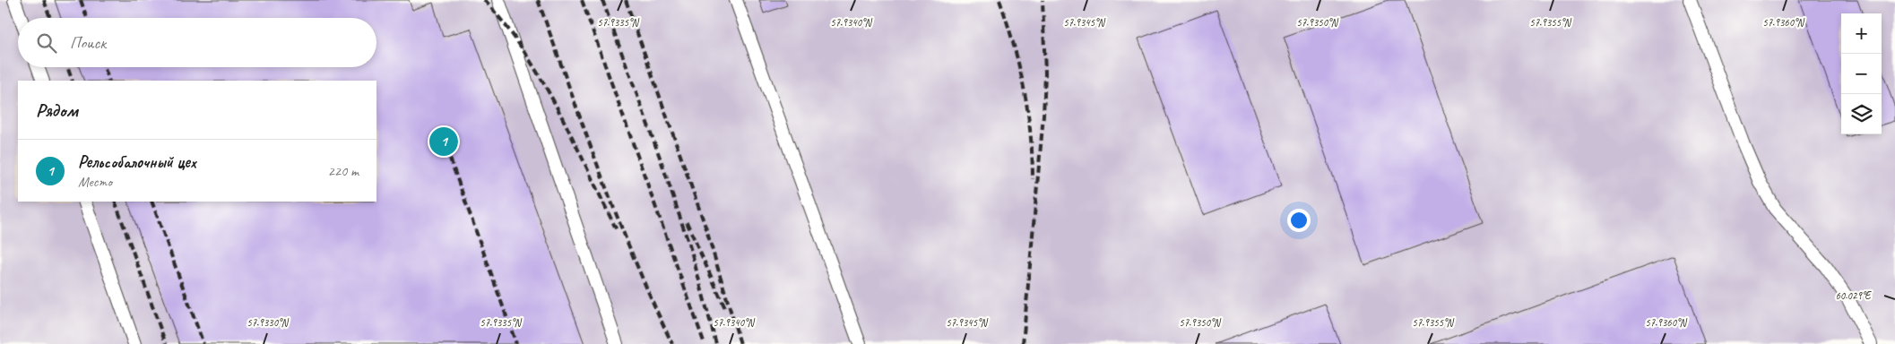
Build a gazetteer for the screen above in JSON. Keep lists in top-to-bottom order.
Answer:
{
  "page": {
    "map_buttons": ["+", "−"],
    "search": "Поиск",
    "heading": "Рядом",
    "pins": "1",
    "list": [
      {
        "mark": "1",
        "name": "Рельсобалочный цех",
        "note": "Место",
        "value": "220 m"
      }
    ]
  },
  "coordinates": [
    "57.9340°N",
    "57.9345°N",
    "57.9350°N",
    "57.9335°N",
    "57.9355°N",
    "57.9360°N",
    "60.029°E",
    "57.9330°N"
  ]
}
